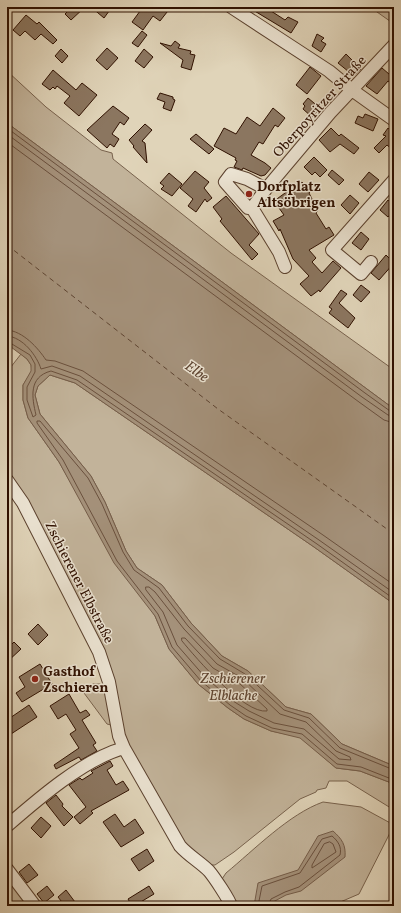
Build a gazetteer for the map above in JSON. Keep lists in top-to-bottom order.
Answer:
{
  "streets": {
    "street": ["Oberpoyritzer Straße", "Zschierener Elbstraße"]
  },
  "water": ["Elbe", "Zschierener Elblache"],
  "places": ["Dorfplatz Altsöbrigen", "Gasthof Zschieren"]
}
